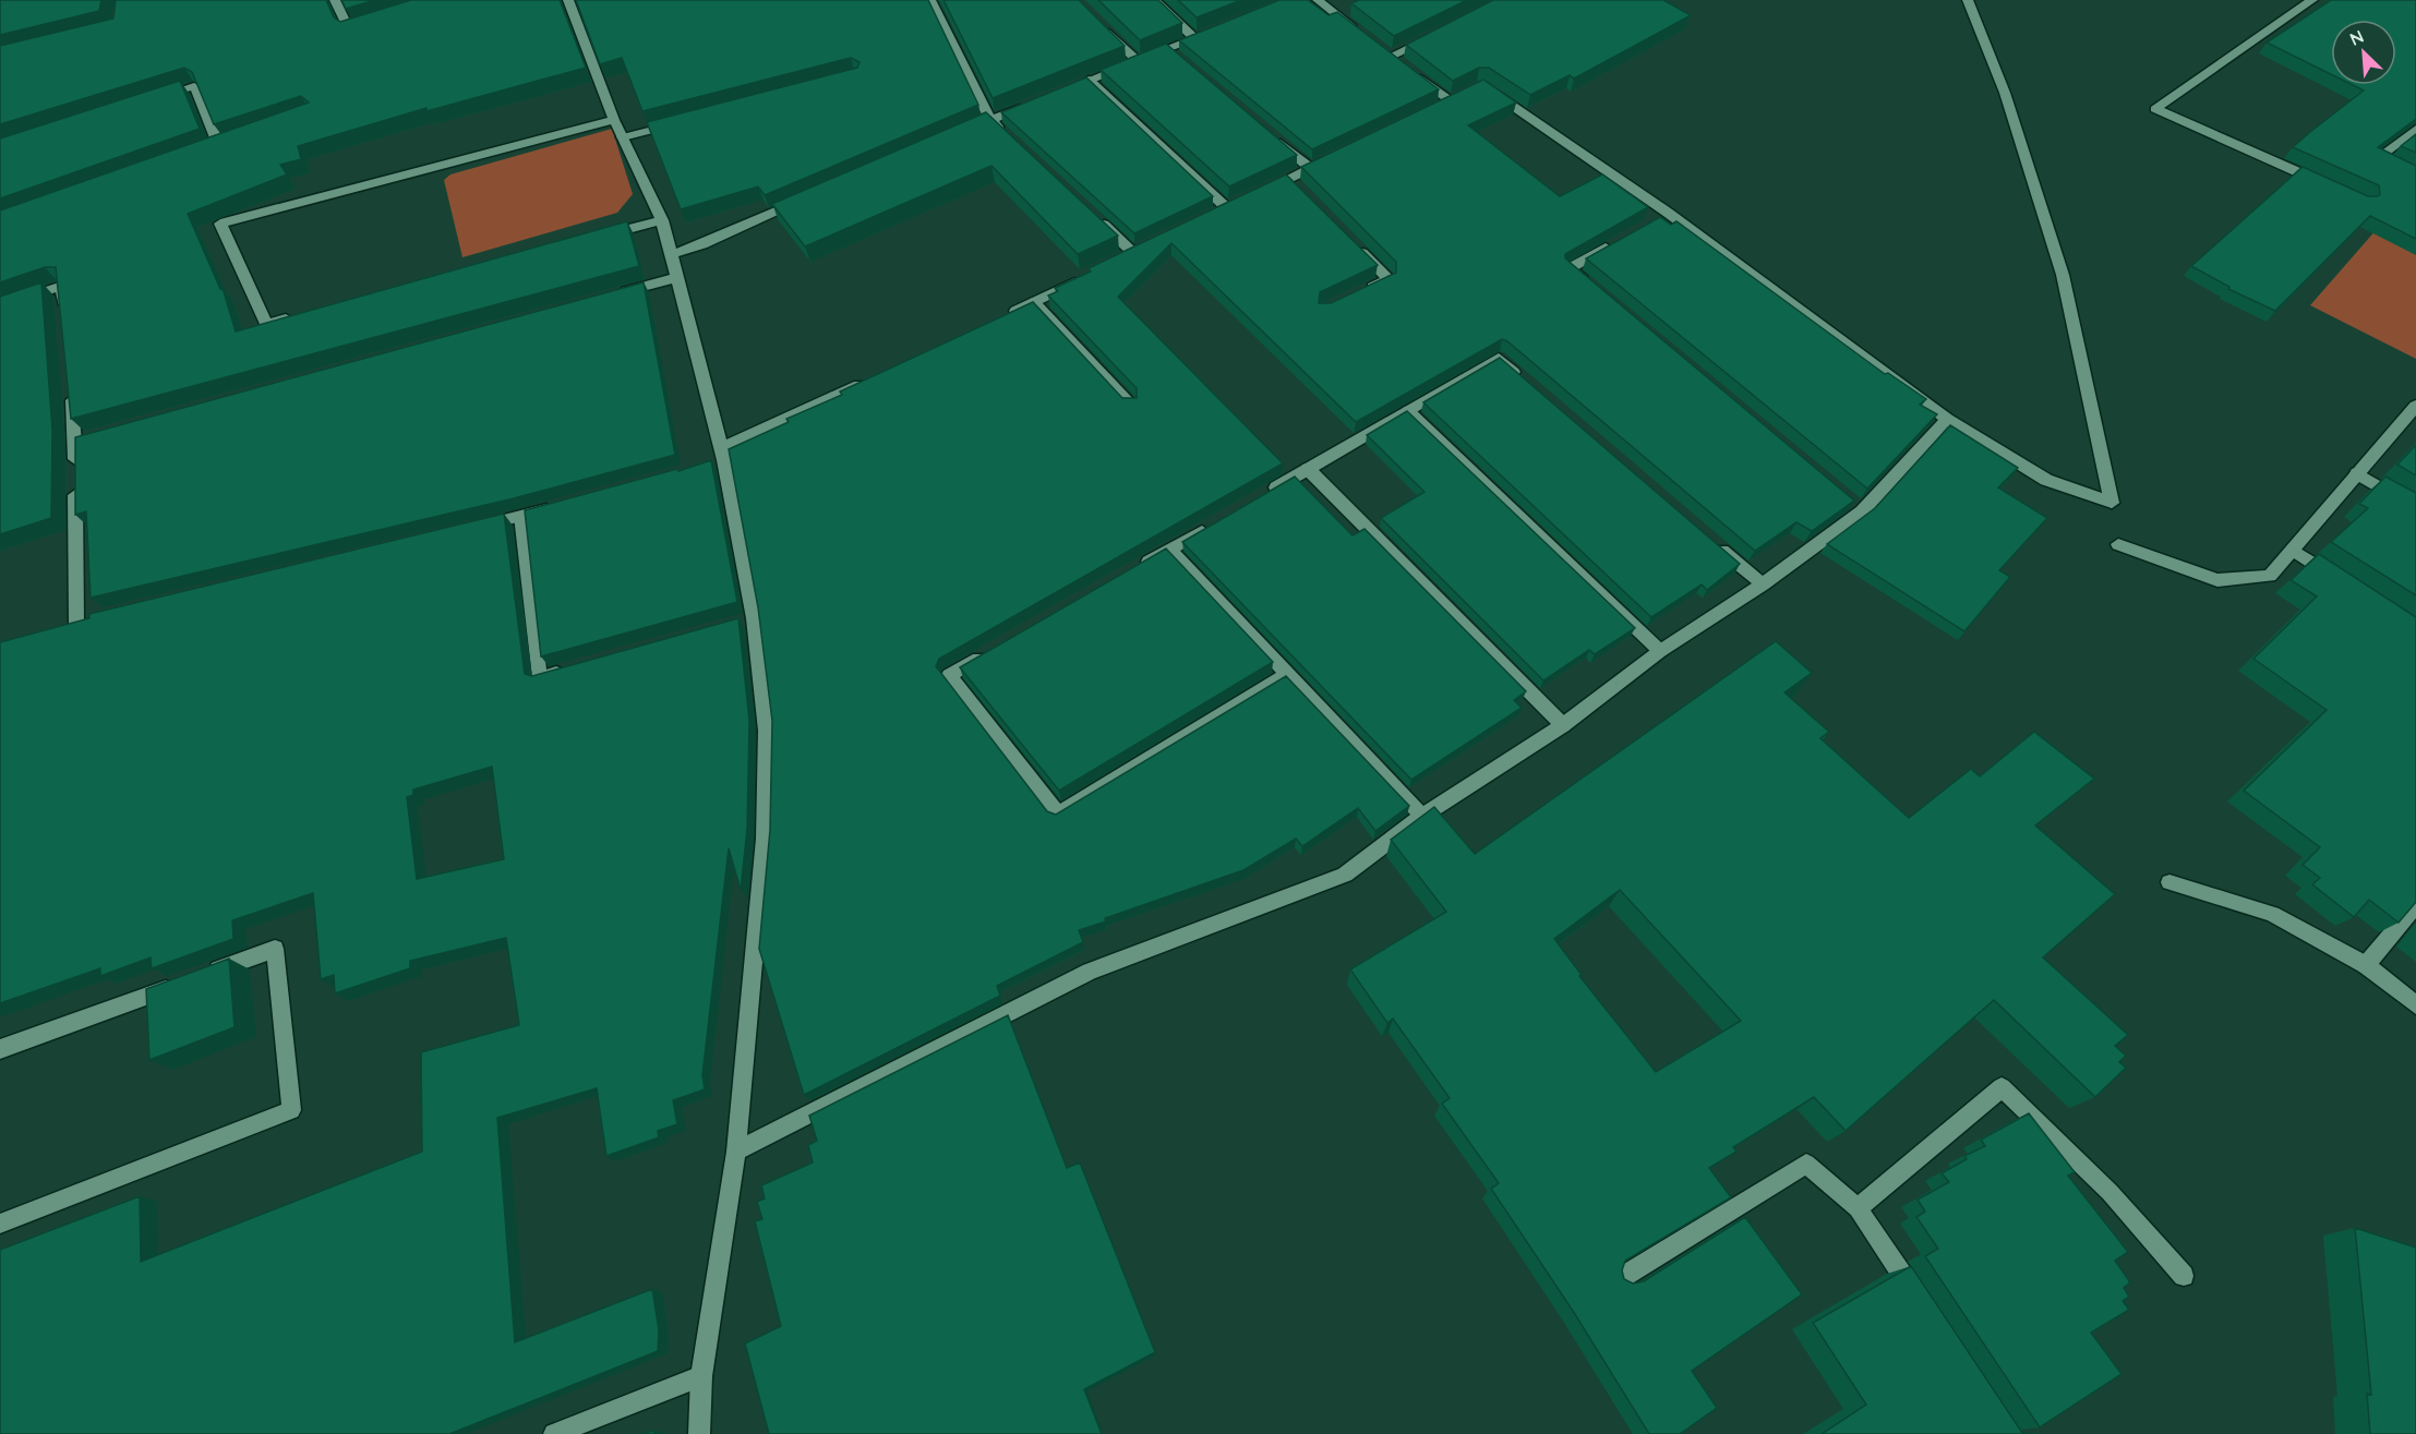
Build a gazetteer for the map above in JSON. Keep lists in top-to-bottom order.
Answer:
{
  "north": "top left"
}
